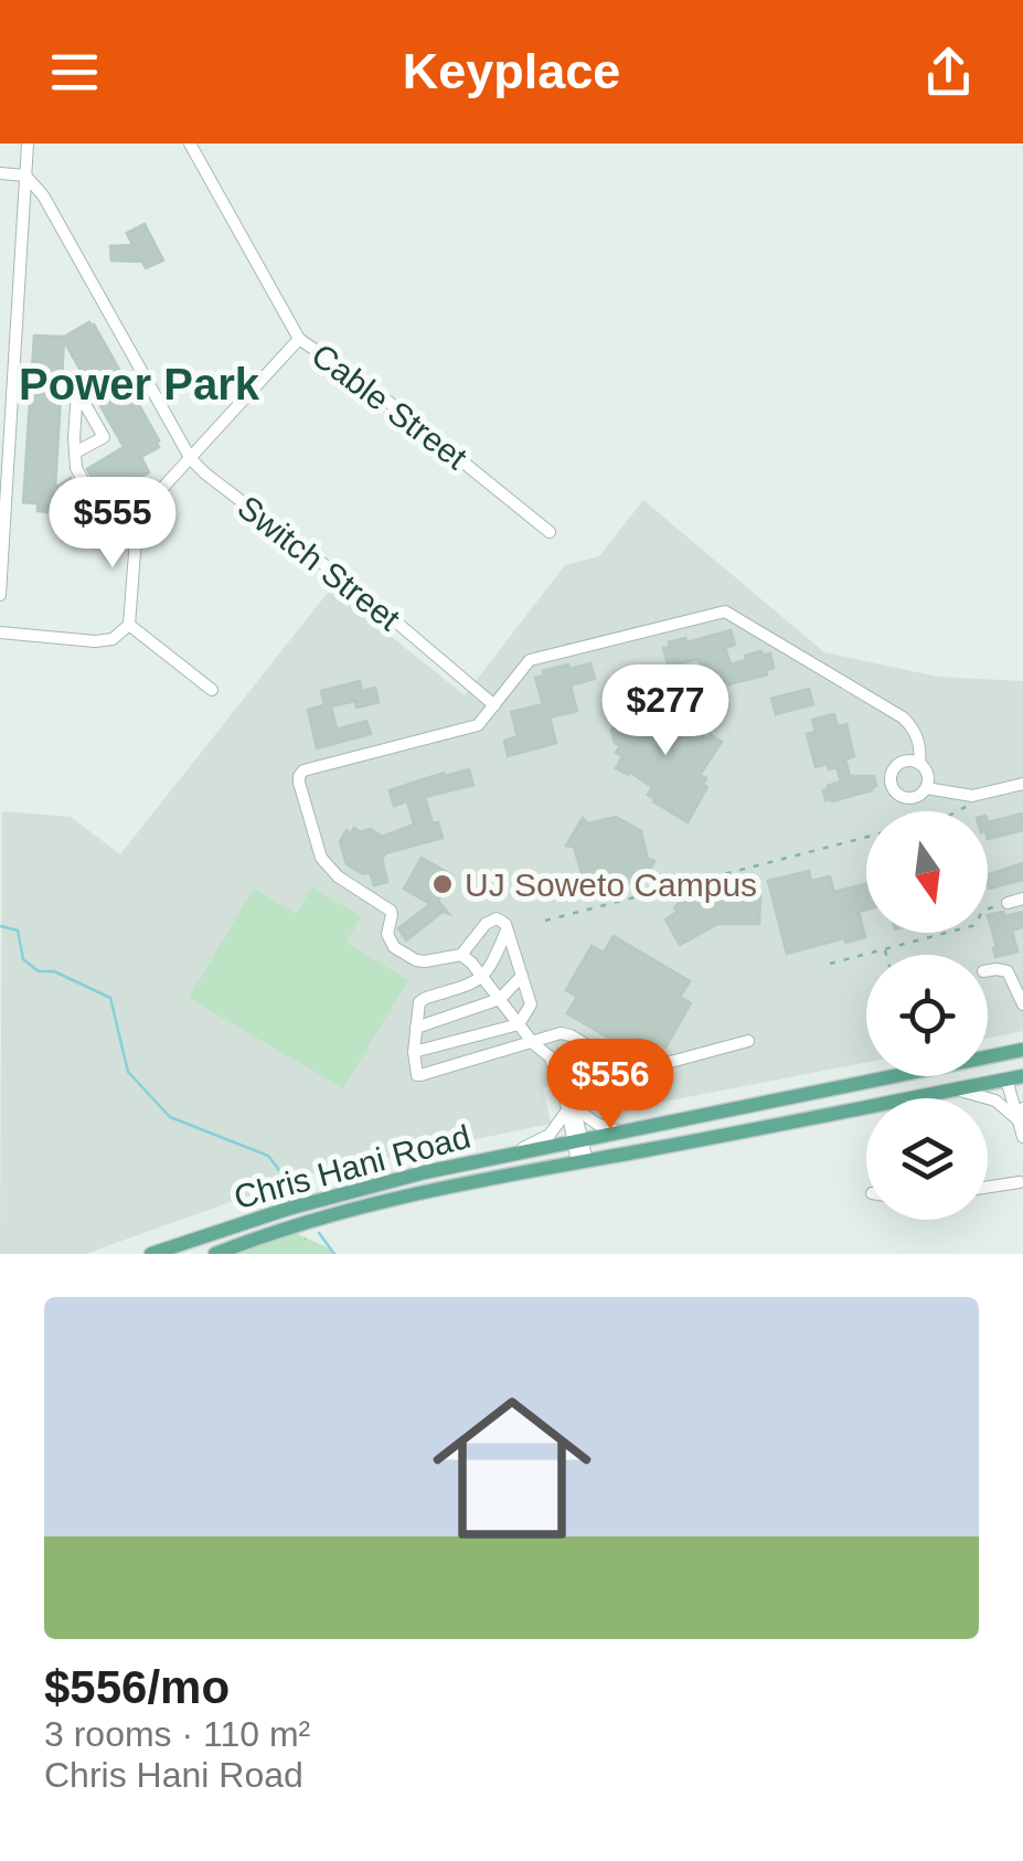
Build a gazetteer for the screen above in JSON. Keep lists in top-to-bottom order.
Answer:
{
  "streets": {
    "main road": ["Chris Hani Road"],
    "street": ["Cable Street", "Switch Street"]
  },
  "districts": ["Power Park"],
  "places": ["UJ Soweto Campus"],
  "north": "bottom",
  "page": {
    "header": "Keyplace",
    "price": ["$555", "$277", "$556"],
    "list": [
      {
        "name": "$556/mo",
        "note": "3 rooms · 110 m² · Chris Hani Road"
      }
    ]
  }
}
